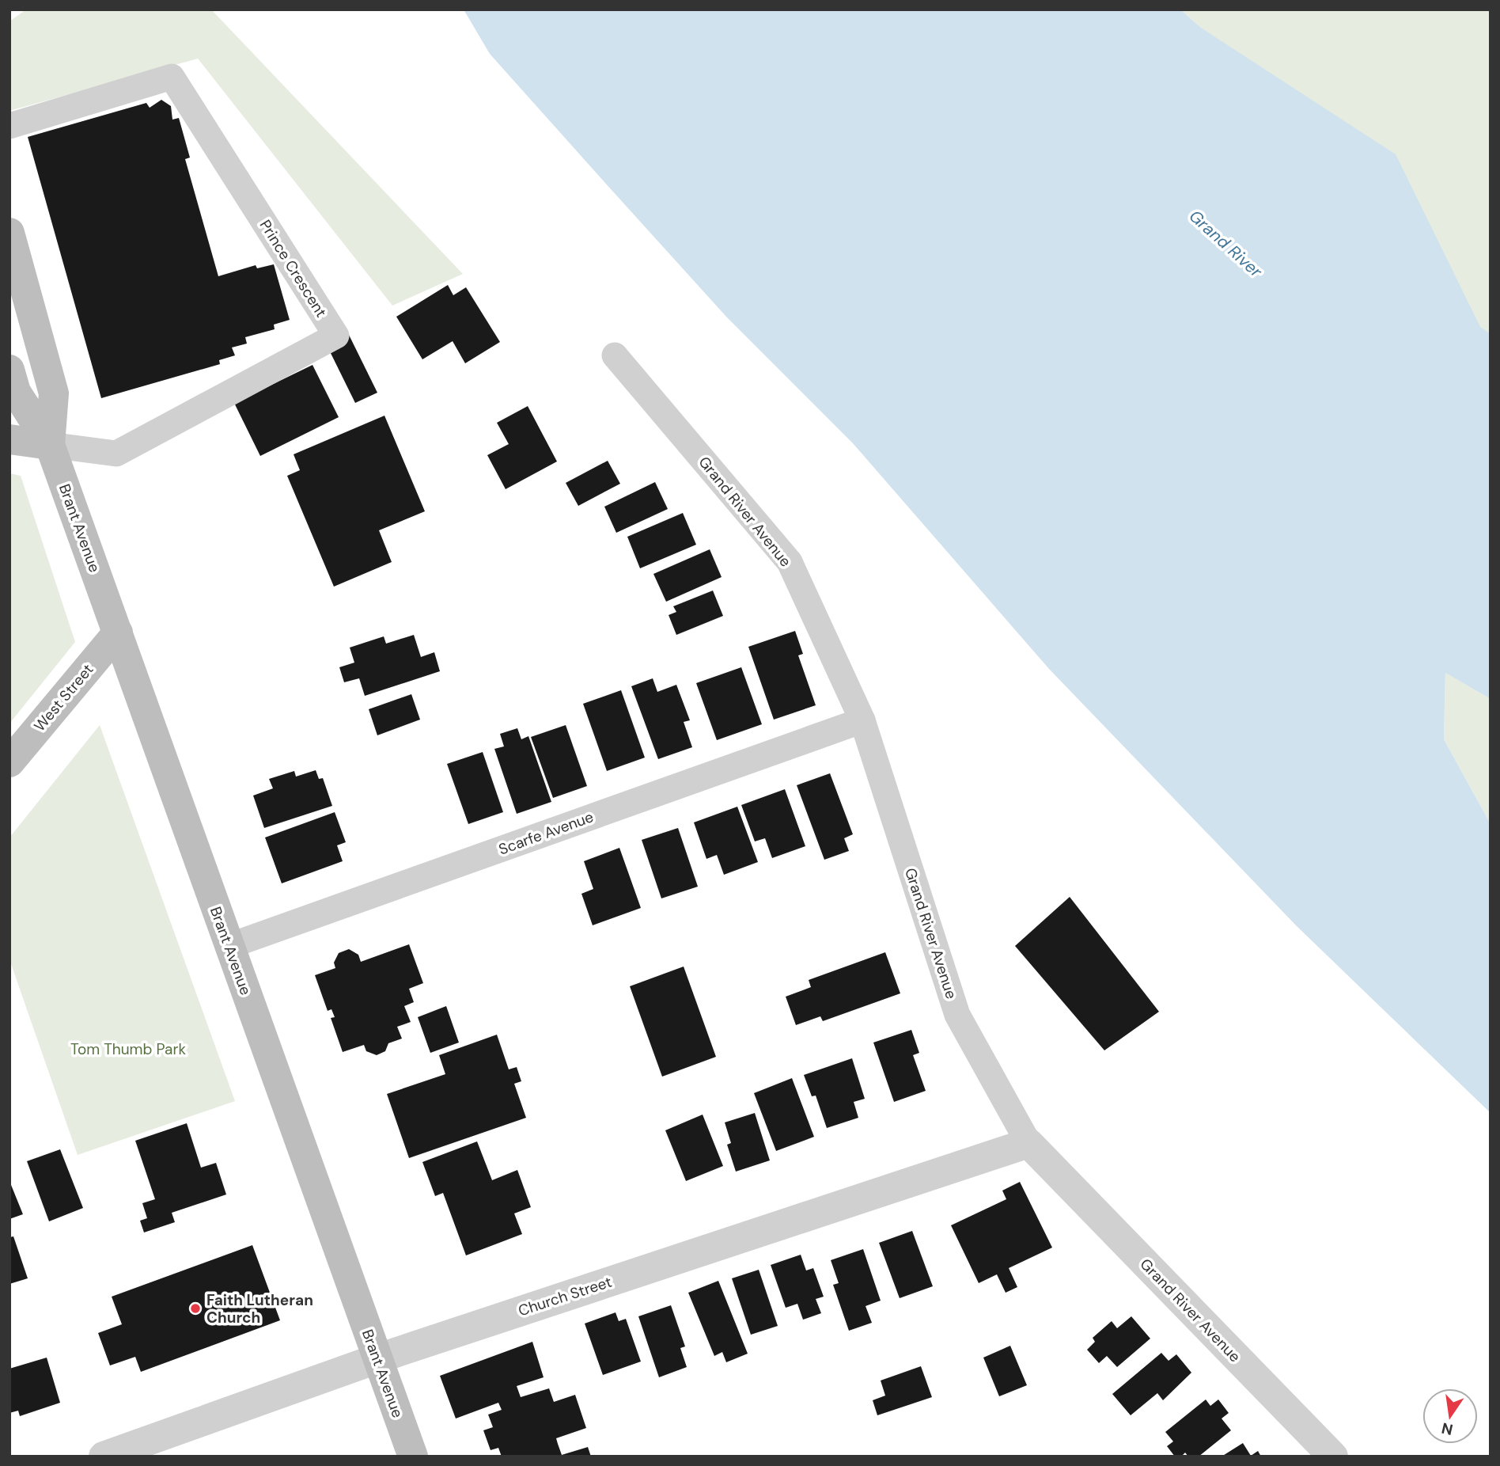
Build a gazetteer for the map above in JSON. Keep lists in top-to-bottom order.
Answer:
{
  "streets": {
    "main road": ["Brant Avenue", "West Street"],
    "street": [
      "Prince Crescent",
      "Grand River Avenue",
      "Scarfe Avenue",
      "Church Street"
    ]
  },
  "crossings": [
    ["Prince Crescent", "Brant Avenue"],
    ["Grand River Avenue", "Scarfe Avenue"],
    ["Grand River Avenue", "Church Street"],
    ["Brant Avenue", "West Street"],
    ["Brant Avenue", "Scarfe Avenue"],
    ["Brant Avenue", "Church Street"]
  ],
  "water": ["Grand River"],
  "parks": ["Tom Thumb Park"],
  "places": ["Faith Lutheran Church"],
  "north": "bottom"
}
